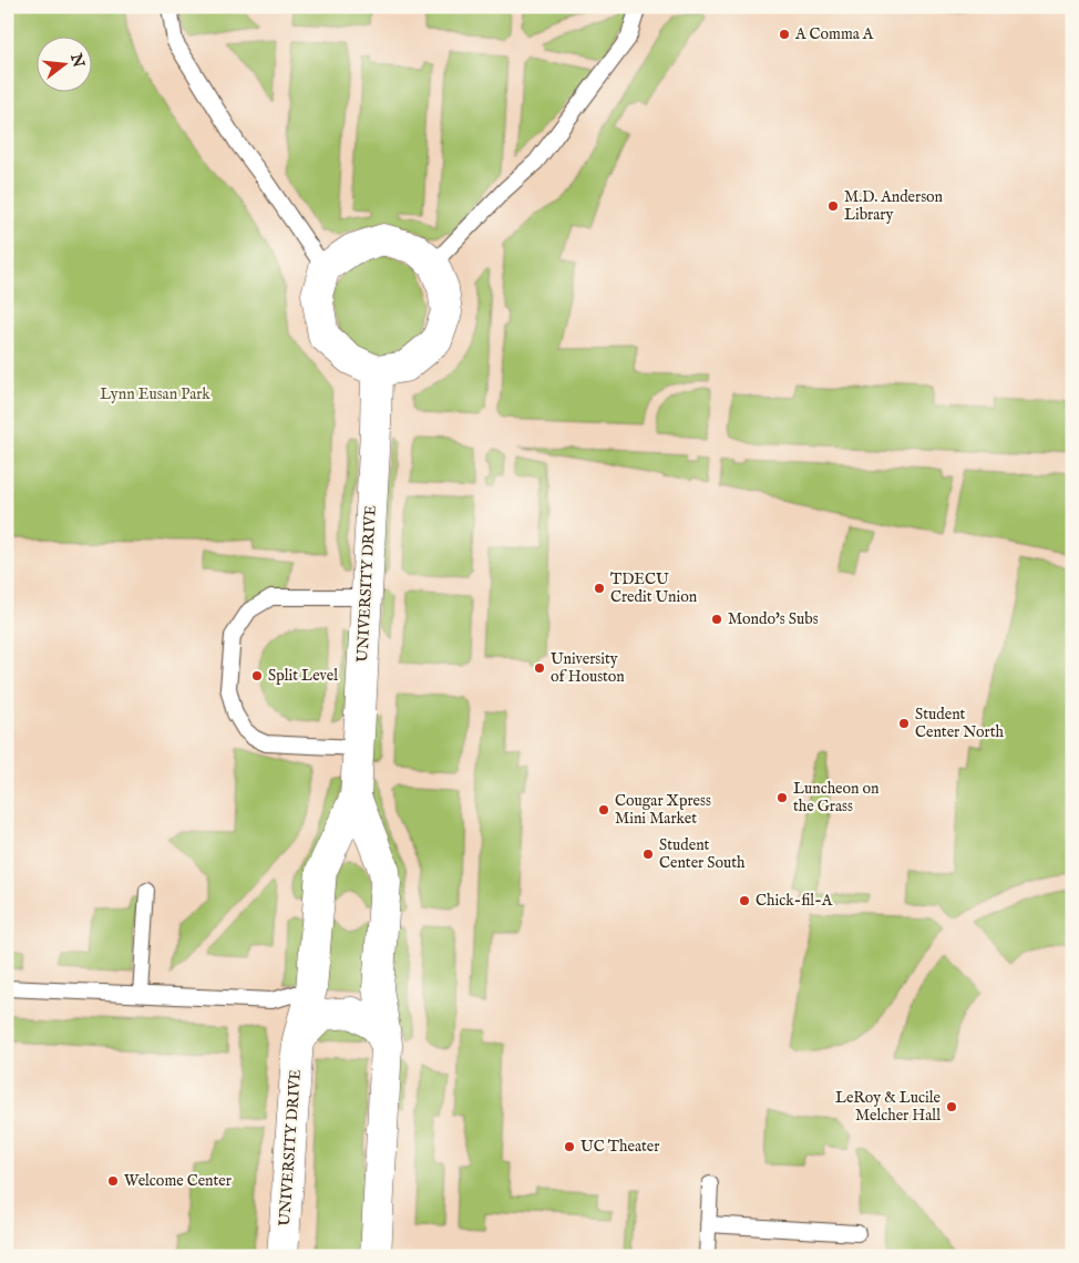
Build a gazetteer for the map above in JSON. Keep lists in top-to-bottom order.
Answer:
{
  "streets": {
    "street": ["UNIVERSITY DRIVE"]
  },
  "parks": ["Lynn Eusan Park"],
  "places": [
    "A Comma A",
    "M.D. Anderson Library",
    "TDECU Credit Union",
    "Mondo's Subs",
    "University of Houston",
    "Split Level",
    "Student Center North",
    "Luncheon on the Grass",
    "Cougar Xpress Mini Market",
    "Student Center South",
    "Chick-fil-A",
    "LeRoy & Lucile Melcher Hall",
    "UC Theater",
    "Welcome Center"
  ],
  "north": "right"
}
